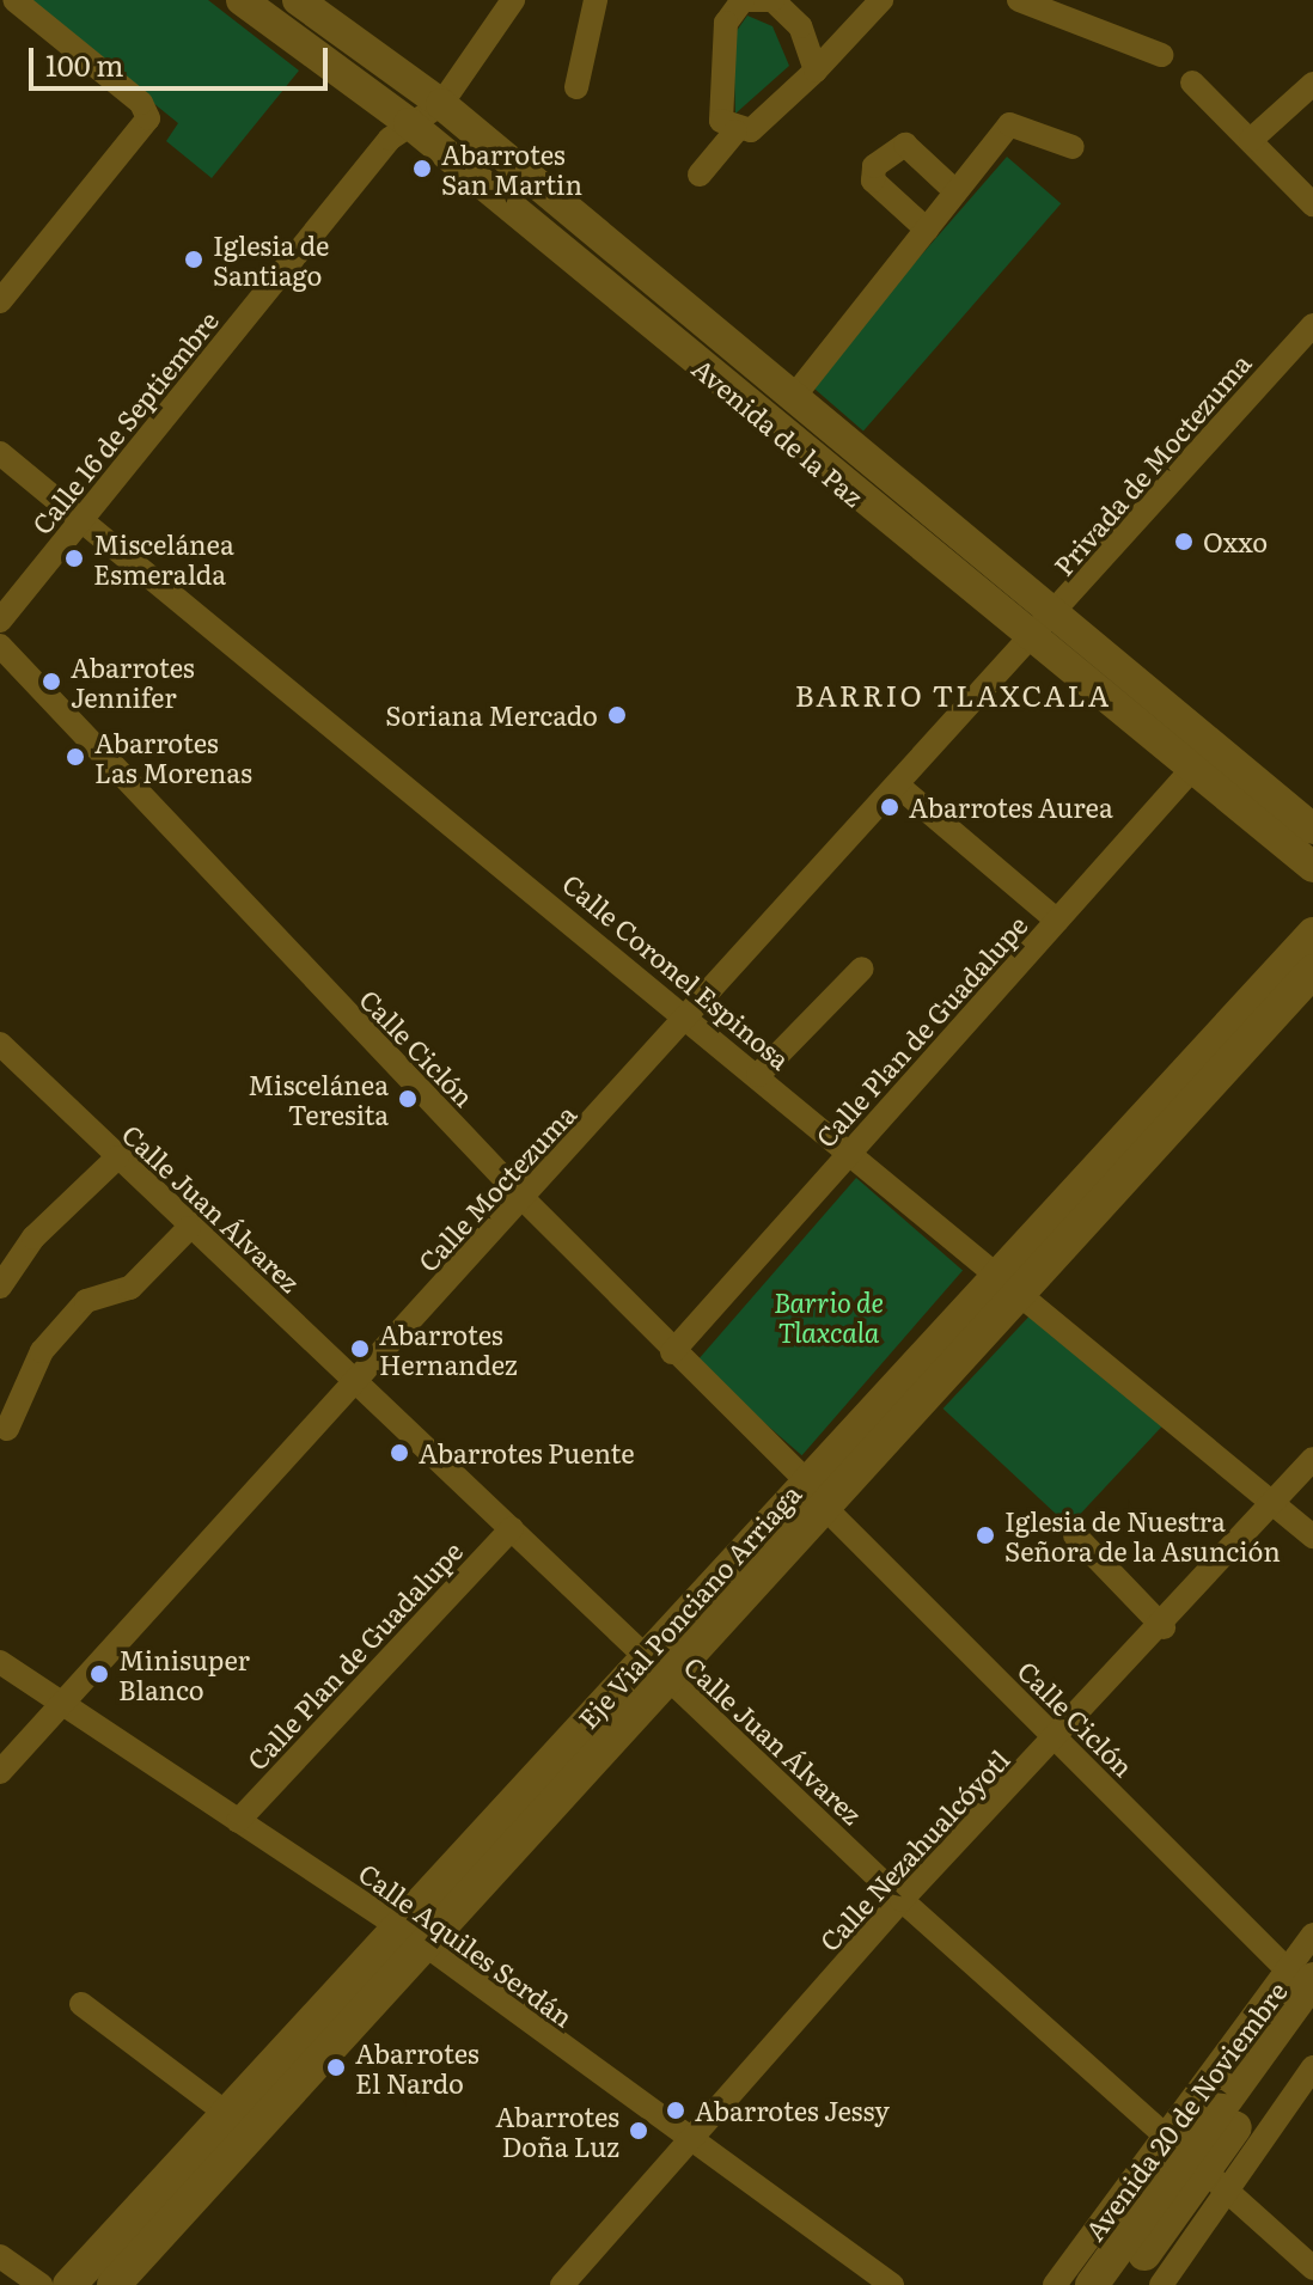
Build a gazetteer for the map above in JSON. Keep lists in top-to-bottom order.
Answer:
{
  "streets": {
    "main road": ["Eje Vial Ponciano Arriaga", "Avenida 20 de Noviembre"],
    "street": [
      "Calle 16 de Septiembre",
      "Avenida de la Paz",
      "Privada de Moctezuma",
      "Calle Coronel Espinosa",
      "Calle Plan de Guadalupe",
      "Calle Ciclón",
      "Calle Moctezuma",
      "Calle Juan Álvarez",
      "Calle Nezahualcóyotl",
      "Calle Aquiles Serdán"
    ]
  },
  "crossings": [
    ["Calle 16 de Septiembre", "Avenida de la Paz"],
    ["Calle 16 de Septiembre", "Calle Coronel Espinosa"],
    ["Avenida de la Paz", "Privada de Moctezuma"],
    ["Avenida de la Paz", "Calle Plan de Guadalupe"],
    ["Avenida de la Paz", "Calle Moctezuma"],
    ["Privada de Moctezuma", "Calle Moctezuma"],
    ["Calle Coronel Espinosa", "Calle Plan de Guadalupe"],
    ["Calle Coronel Espinosa", "Calle Moctezuma"],
    ["Calle Coronel Espinosa", "Eje Vial Ponciano Arriaga"],
    ["Calle Coronel Espinosa", "Calle Nezahualcóyotl"],
    ["Calle Plan de Guadalupe", "Calle Ciclón"],
    ["Calle Plan de Guadalupe", "Calle Juan Álvarez"],
    ["Calle Plan de Guadalupe", "Calle Aquiles Serdán"],
    ["Calle Ciclón", "Calle Moctezuma"],
    ["Calle Ciclón", "Eje Vial Ponciano Arriaga"],
    ["Calle Ciclón", "Calle Nezahualcóyotl"],
    ["Calle Ciclón", "Avenida 20 de Noviembre"],
    ["Calle Moctezuma", "Calle Juan Álvarez"],
    ["Calle Moctezuma", "Calle Aquiles Serdán"],
    ["Calle Juan Álvarez", "Eje Vial Ponciano Arriaga"],
    ["Calle Juan Álvarez", "Calle Nezahualcóyotl"],
    ["Calle Juan Álvarez", "Avenida 20 de Noviembre"],
    ["Eje Vial Ponciano Arriaga", "Calle Aquiles Serdán"],
    ["Calle Nezahualcóyotl", "Calle Aquiles Serdán"]
  ],
  "districts": ["BARRIO TLAXCALA"],
  "parks": ["Barrio de Tlaxcala"],
  "places": [
    "Abarrotes San Martin",
    "Iglesia de Santiago",
    "Oxxo",
    "Miscelánea Esmeralda",
    "Abarrotes Jennifer",
    "Soriana Mercado",
    "Abarrotes Las Morenas",
    "Abarrotes Aurea",
    "Miscelánea Teresita",
    "Abarrotes Hernandez",
    "Abarrotes Puente",
    "Iglesia de Nuestra Señora de la Asunción",
    "Minisuper Blanco",
    "Abarrotes El Nardo",
    "Abarrotes Jessy",
    "Abarrotes Doña Luz"
  ],
  "scale_bar": "100 m"
}
